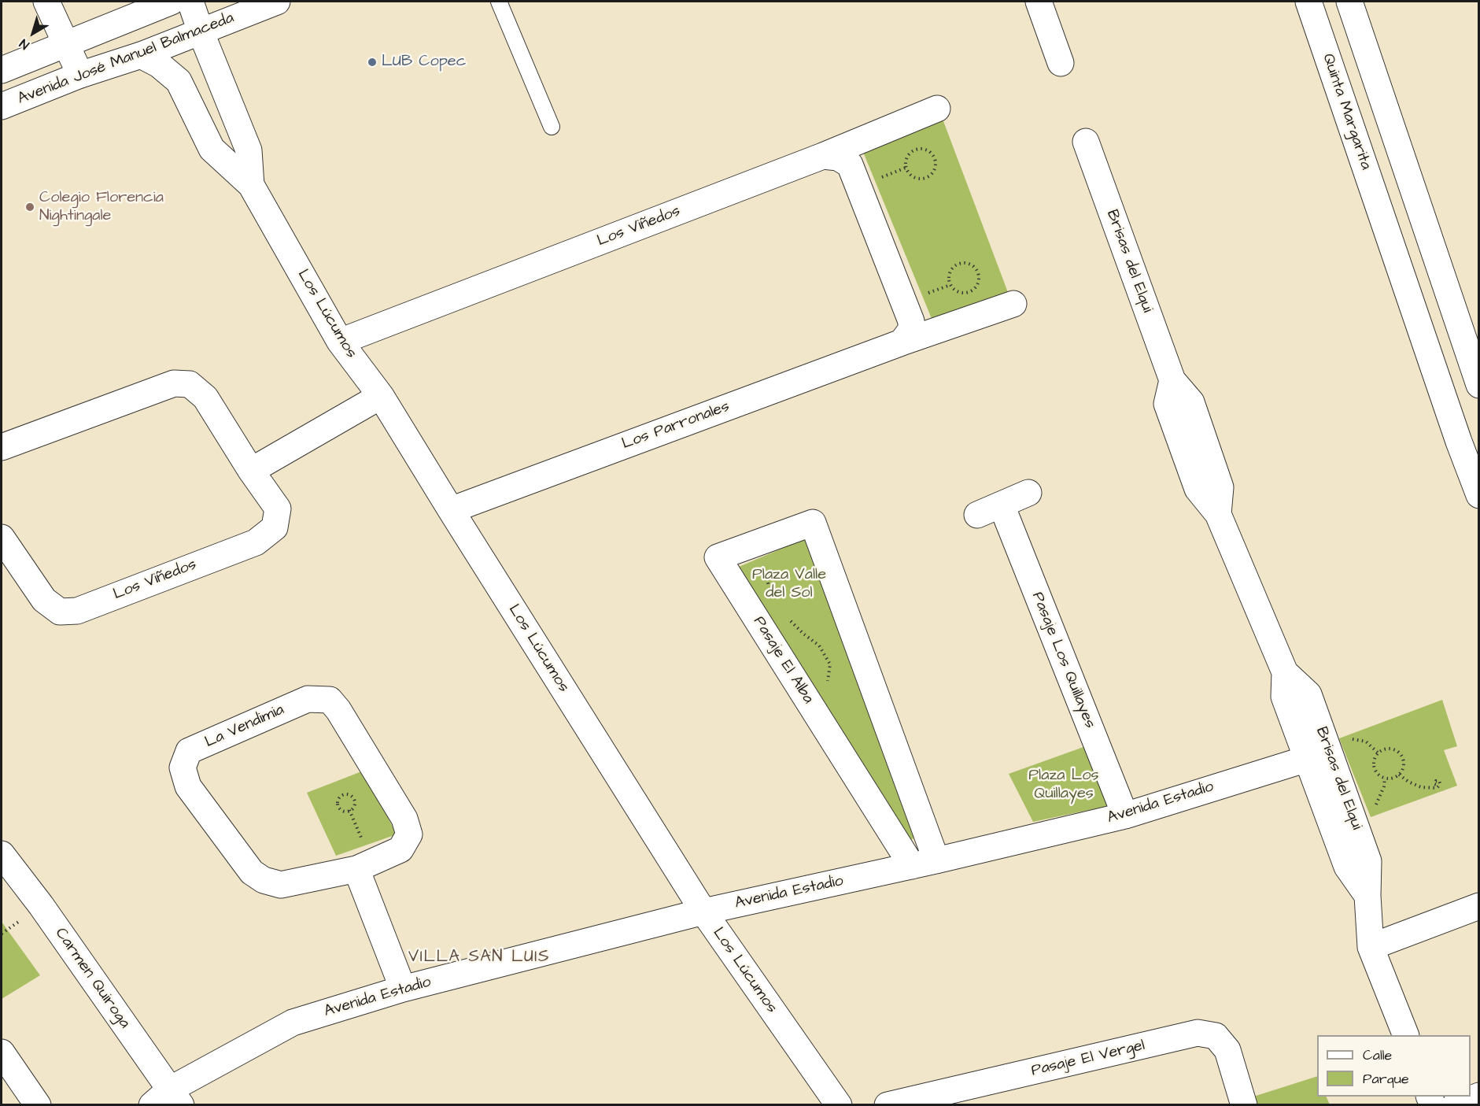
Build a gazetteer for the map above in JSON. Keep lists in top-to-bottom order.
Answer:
{
  "streets": {
    "street": [
      "Avenida José Manuel Balmaceda",
      "Quinta Margarita",
      "Los Viñedos",
      "Brisas del Elqui",
      "Los Lúcumos",
      "Los Parronales",
      "Pasaje El Alba",
      "Pasaje Los Quillayes",
      "La Vendimia",
      "Avenida Estadio",
      "Carmen Quiroga",
      "Pasaje El Vergel"
    ]
  },
  "crossings": [
    ["Avenida José Manuel Balmaceda", "Los Lúcumos"],
    ["Los Viñedos", "Los Lúcumos"],
    ["Brisas del Elqui", "Avenida Estadio"],
    ["Los Lúcumos", "Los Parronales"],
    ["Los Lúcumos", "Avenida Estadio"],
    ["Pasaje El Alba", "Avenida Estadio"],
    ["Pasaje Los Quillayes", "Avenida Estadio"],
    ["Avenida Estadio", "Carmen Quiroga"]
  ],
  "districts": ["VILLA SAN LUIS"],
  "parks": ["Plaza Valle del Sol", "Plaza Los Quillayes"],
  "places": ["LUB Copec", "Colegio Florencia Nightingale"],
  "legend": ["Calle", "Parque"],
  "north": "bottom left"
}
